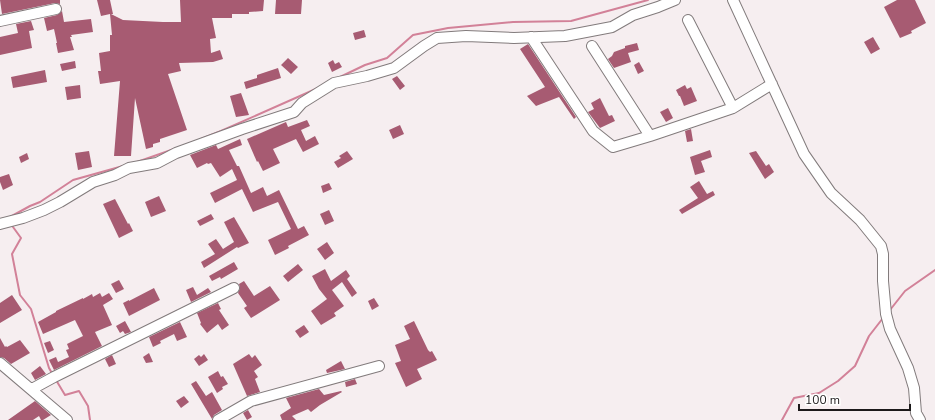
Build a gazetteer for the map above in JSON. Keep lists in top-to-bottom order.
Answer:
{
  "scale_bar": "100 m"
}
